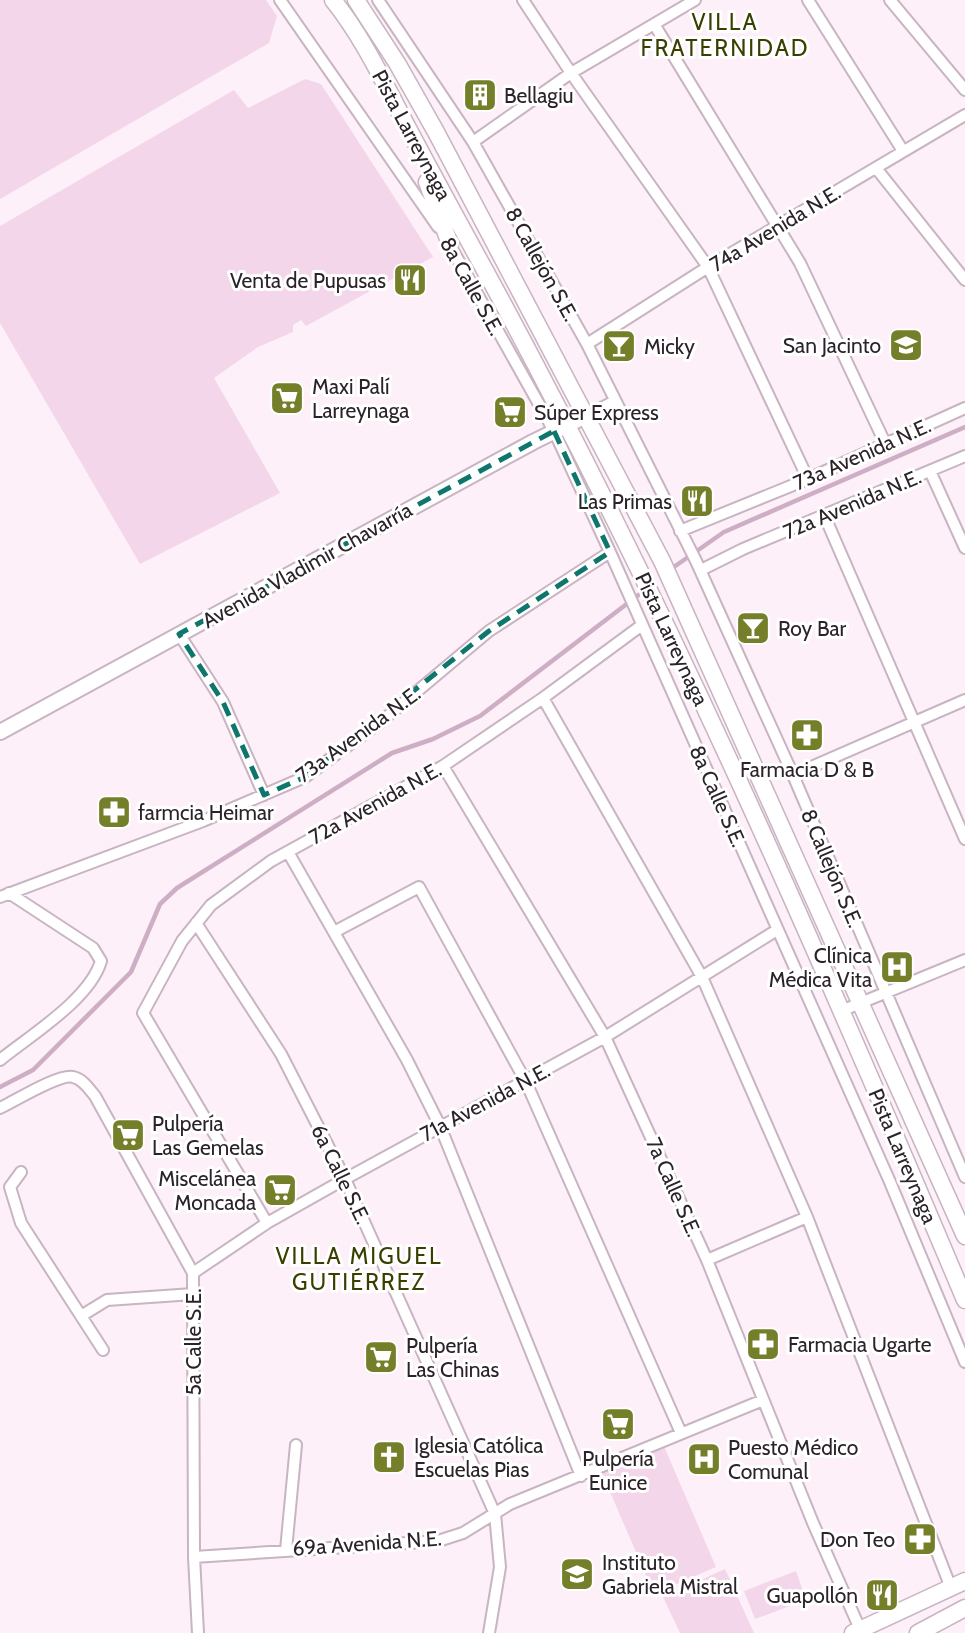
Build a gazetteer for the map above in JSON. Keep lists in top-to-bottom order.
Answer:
{
  "streets": {
    "main road": ["Pista Larreynaga"],
    "street": [
      "74a Avenida N.E.",
      "8 Callejón S.E.",
      "8a Calle S.E.",
      "73a Avenida N.E.",
      "72a Avenida N.E.",
      "Avenida Vladimir Chavarría",
      "71a Avenida N.E.",
      "6a Calle S.E.",
      "7a Calle S.E.",
      "5a Calle S.E.",
      "69a Avenida N.E."
    ]
  },
  "crossings": [
    ["Pista Larreynaga", "8a Calle S.E."],
    ["Pista Larreynaga", "Avenida Vladimir Chavarría"],
    ["74a Avenida N.E.", "8 Callejón S.E."],
    ["8 Callejón S.E.", "73a Avenida N.E."],
    ["8 Callejón S.E.", "72a Avenida N.E."],
    ["8 Callejón S.E.", "Avenida Vladimir Chavarría"],
    ["8a Calle S.E.", "73a Avenida N.E."],
    ["8a Calle S.E.", "72a Avenida N.E."],
    ["8a Calle S.E.", "Avenida Vladimir Chavarría"],
    ["8a Calle S.E.", "71a Avenida N.E."],
    ["72a Avenida N.E.", "71a Avenida N.E."],
    ["72a Avenida N.E.", "6a Calle S.E."],
    ["72a Avenida N.E.", "7a Calle S.E."],
    ["71a Avenida N.E.", "6a Calle S.E."],
    ["71a Avenida N.E.", "7a Calle S.E."],
    ["71a Avenida N.E.", "5a Calle S.E."],
    ["6a Calle S.E.", "69a Avenida N.E."],
    ["7a Calle S.E.", "69a Avenida N.E."],
    ["5a Calle S.E.", "69a Avenida N.E."]
  ],
  "districts": ["VILLA FRATERNIDAD", "VILLA MIGUEL GUTIÉRREZ"],
  "places": {
    "building": ["Bellagiu"],
    "restaurant": ["Venta de Pupusas", "Las Primas", "Guapollón"],
    "school or university": ["San Jacinto", "Instituto Gabriela Mistral"],
    "bar": ["Micky", "Roy Bar"],
    "supermarket": [
      "Maxi Palí Larreynaga",
      "Súper Express",
      "Pulpería Las Gemelas",
      "Miscelánea Moncada",
      "Pulpería Las Chinas",
      "Pulpería Eunice"
    ],
    "pharmacy": [
      "Farmacia D & B",
      "farmcia Heimar",
      "Farmacia Ugarte",
      "Don Teo"
    ],
    "hospital": ["Clínica Médica Vita", "Puesto Médico Comunal"],
    "church": ["Iglesia Católica Escuelas Pias"]
  }
}
